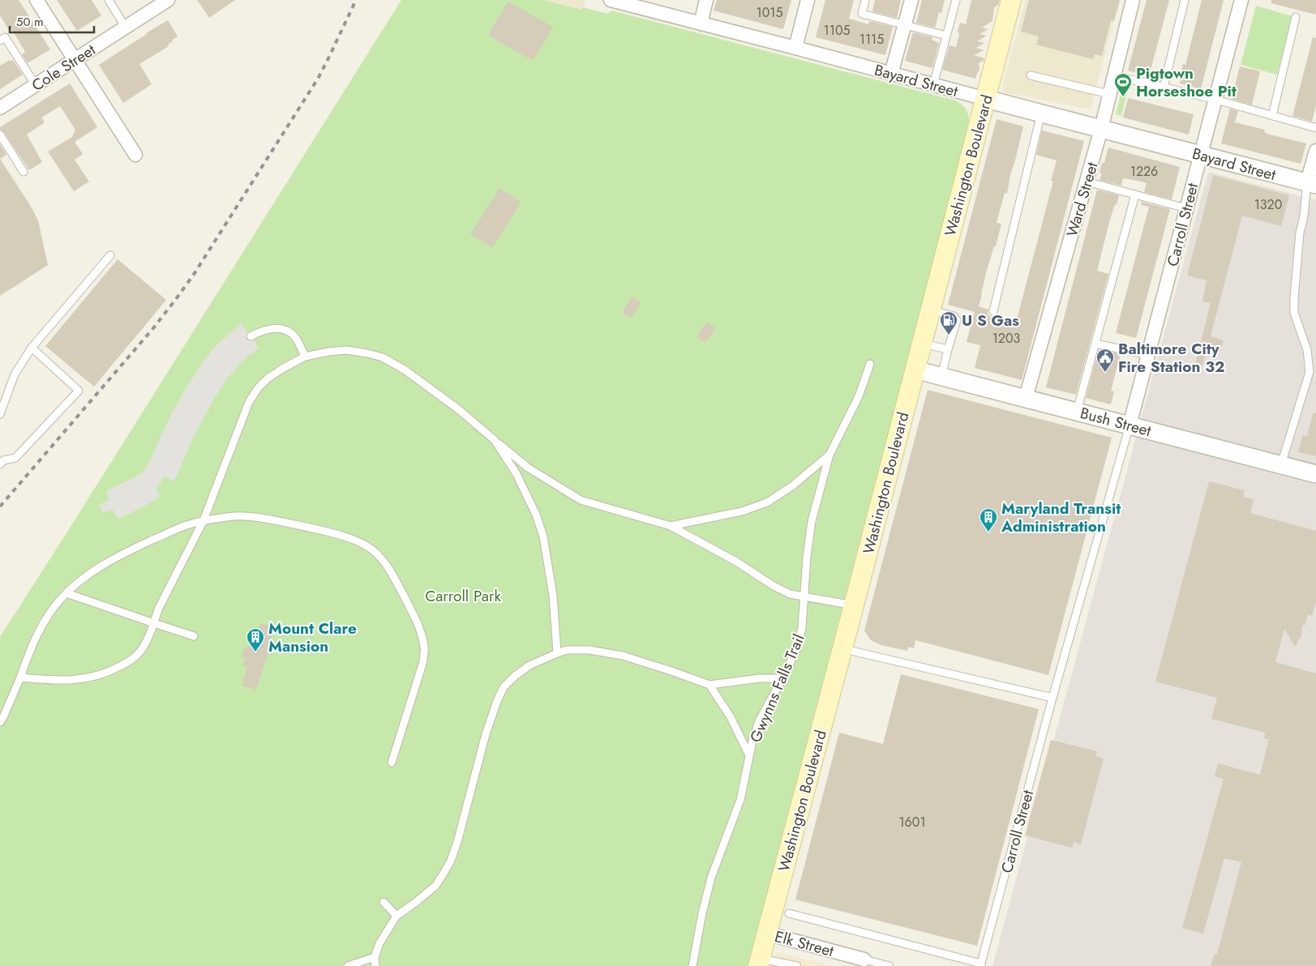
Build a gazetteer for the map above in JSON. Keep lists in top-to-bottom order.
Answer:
{
  "streets": {
    "main road": ["Washington Boulevard"],
    "street": [
      "Cole Street",
      "Bayard Street",
      "Ward Street",
      "Carroll Street",
      "Bush Street",
      "Elk Street"
    ],
    "lane": ["Gwynns Falls Trail"]
  },
  "crossings": [
    ["Bayard Street", "Washington Boulevard"],
    ["Bayard Street", "Ward Street"],
    ["Bayard Street", "Carroll Street"],
    ["Washington Boulevard", "Bush Street"],
    ["Washington Boulevard", "Elk Street"],
    ["Ward Street", "Bush Street"],
    ["Carroll Street", "Bush Street"]
  ],
  "parks": ["Carroll Park"],
  "places": {
    "sports": ["Pigtown Horseshoe Pit"],
    "fuel station": ["U S Gas"],
    "public building": ["Baltimore City Fire Station 32"],
    "building": ["Maryland Transit Administration", "Mount Clare Mansion"]
  },
  "house_numbers": [
    "1015",
    "1105",
    "1115",
    "1226",
    "1320",
    "1203",
    "1601"
  ],
  "scale_bar": "50 m"
}
